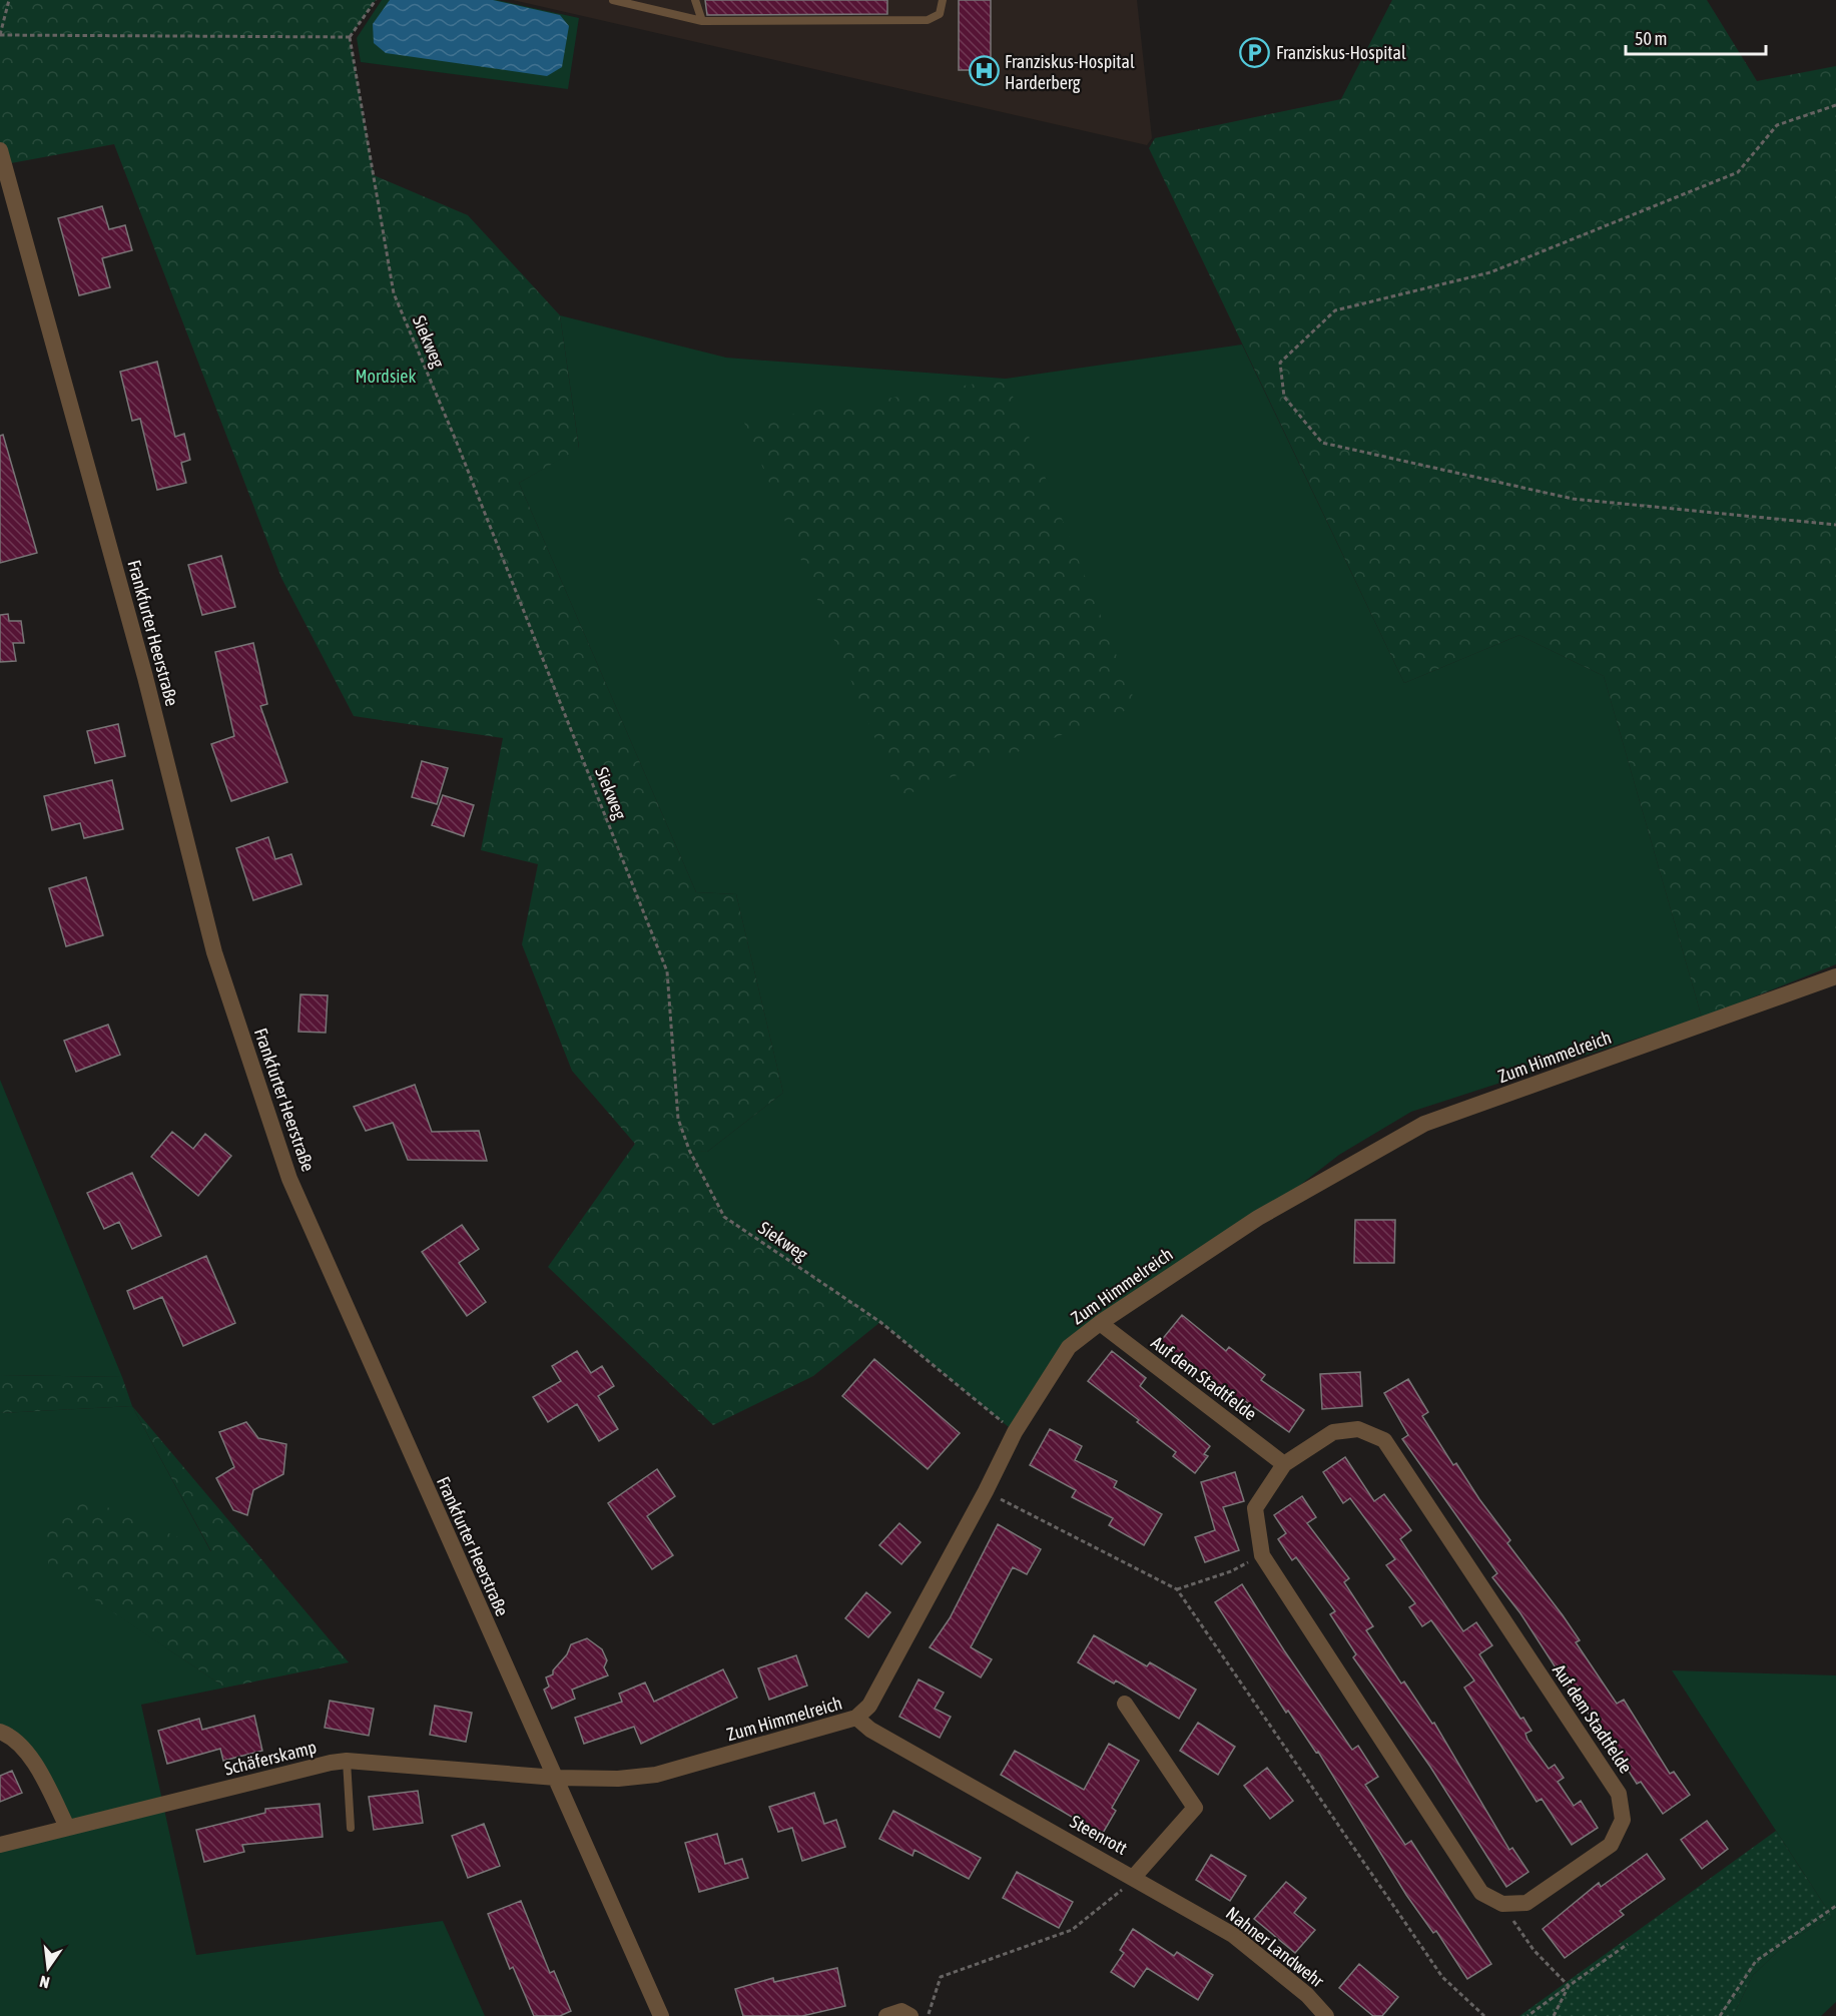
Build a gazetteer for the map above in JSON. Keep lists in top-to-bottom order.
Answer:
{
  "streets": {
    "street": [
      "Frankfurter Heerstraße",
      "Zum Himmelreich",
      "Auf dem Stadtfelde",
      "Schäferskamp",
      "Steenrott",
      "Nahner Landwehr"
    ],
    "path": ["Siekweg"]
  },
  "crossings": [
    ["Siekweg", "Zum Himmelreich"],
    ["Frankfurter Heerstraße", "Zum Himmelreich"],
    ["Frankfurter Heerstraße", "Schäferskamp"],
    ["Zum Himmelreich", "Auf dem Stadtfelde"],
    ["Zum Himmelreich", "Schäferskamp"],
    ["Zum Himmelreich", "Steenrott"],
    ["Steenrott", "Nahner Landwehr"]
  ],
  "parks": ["Mordsiek"],
  "places": {
    "parking": ["Franziskus-Hospital"],
    "hospital": ["Franziskus-Hospital Harderberg"]
  },
  "scale_bar": "50 m",
  "north": "bottom"
}
